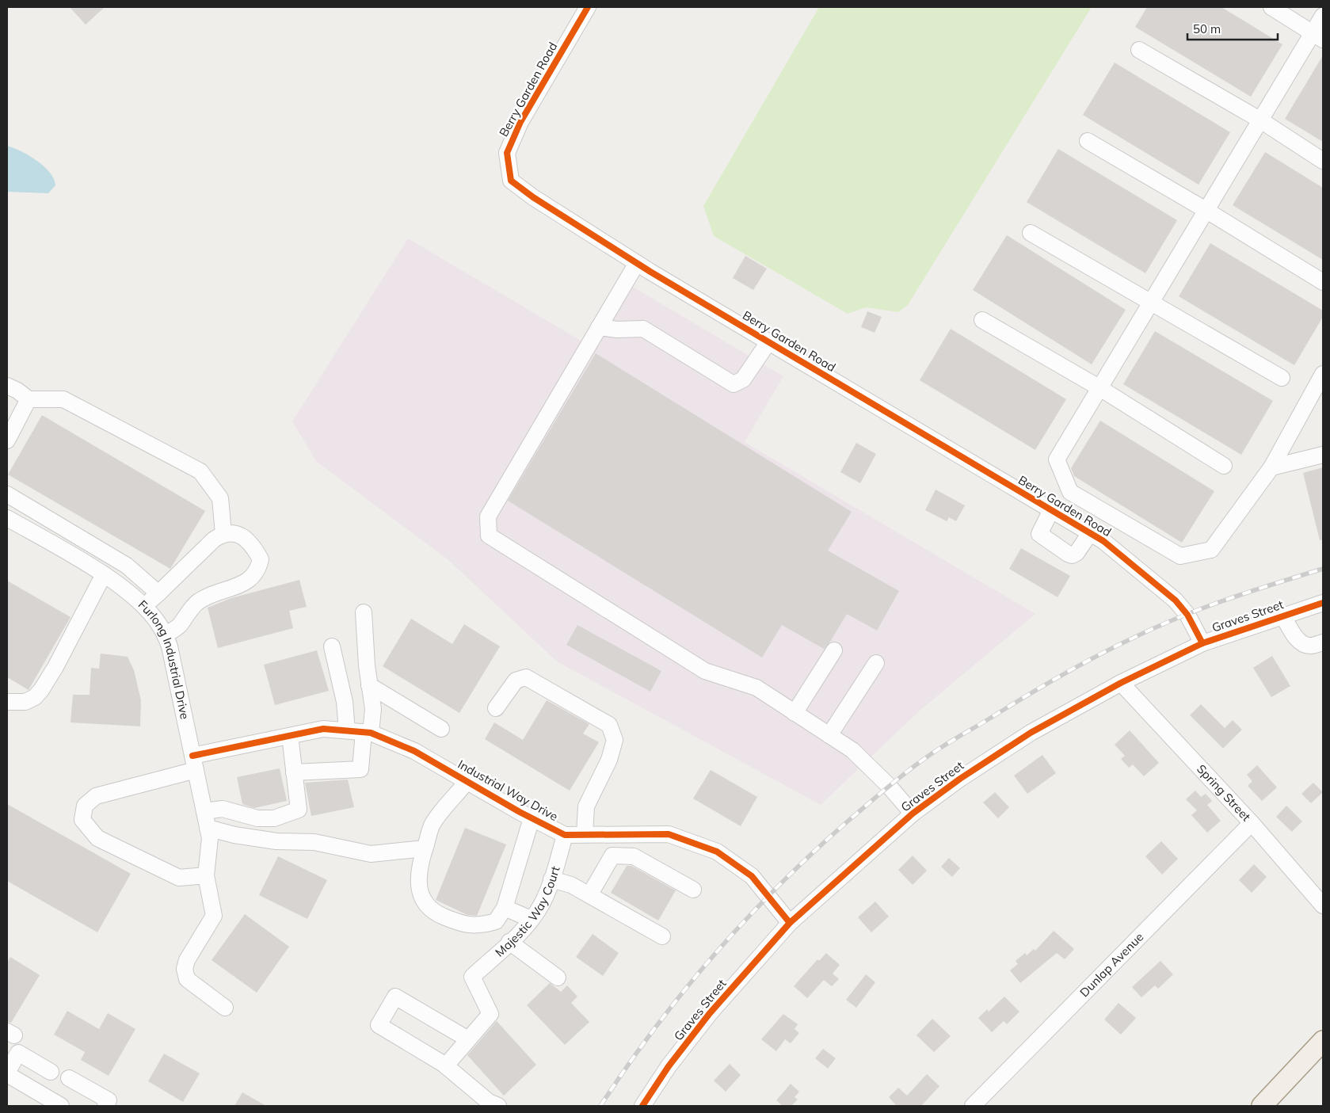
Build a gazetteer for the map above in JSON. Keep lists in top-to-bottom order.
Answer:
{
  "streets": {
    "street": [
      "Berry Garden Road",
      "Graves Street",
      "Furlong Industrial Drive",
      "Industrial Way Drive",
      "Spring Street",
      "Majestic Way Court",
      "Dunlap Avenue"
    ]
  },
  "crossings": [
    ["Berry Garden Road", "Graves Street"],
    ["Graves Street", "Industrial Way Drive"],
    ["Graves Street", "Spring Street"],
    ["Furlong Industrial Drive", "Industrial Way Drive"],
    ["Industrial Way Drive", "Majestic Way Court"],
    ["Spring Street", "Dunlap Avenue"]
  ],
  "scale_bar": "50 m"
}
